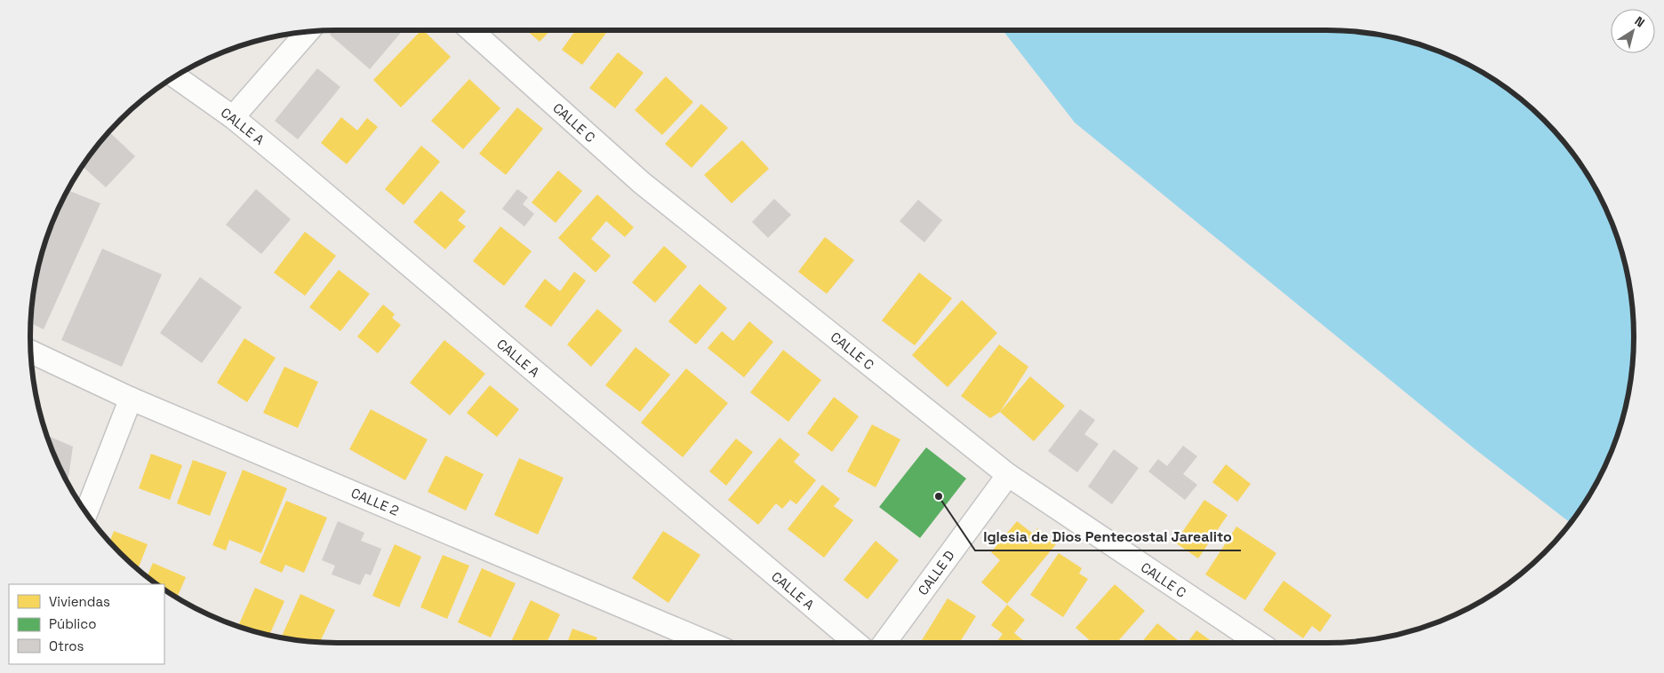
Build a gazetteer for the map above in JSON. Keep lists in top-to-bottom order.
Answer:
{
  "streets": {
    "street": [
      "CALLE C",
      "CALLE A",
      "CALLE 2",
      "CALLE D"
    ]
  },
  "crossings": [
    ["CALLE C", "CALLE D"]
  ],
  "places": ["Iglesia de Dios Pentecostal Jarealito"],
  "legend": ["Viviendas", "Público", "Otros"],
  "north": "top right"
}
